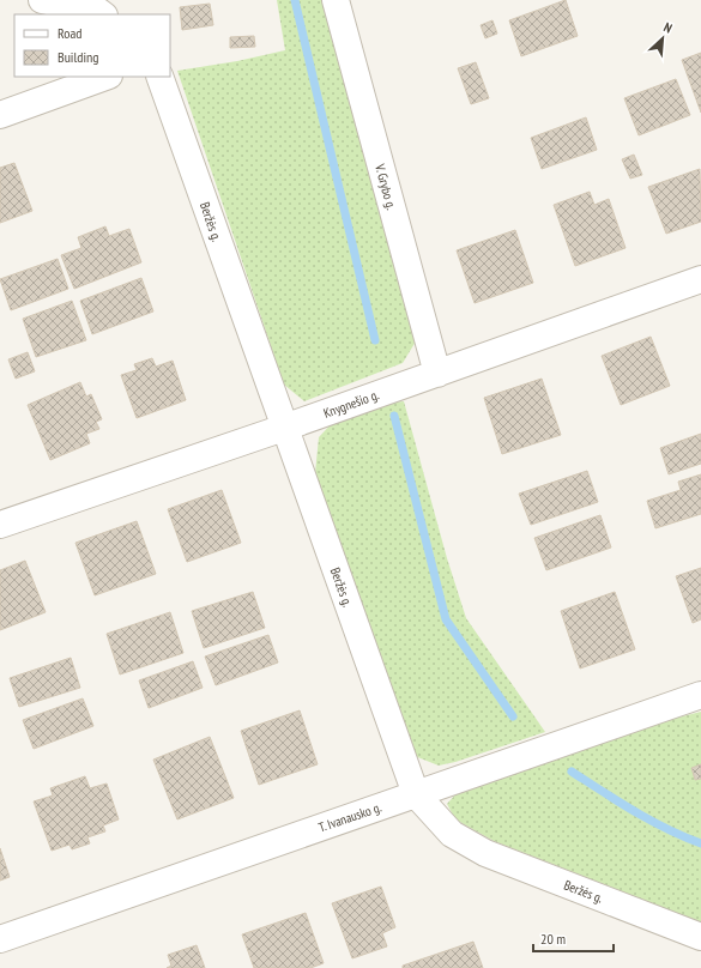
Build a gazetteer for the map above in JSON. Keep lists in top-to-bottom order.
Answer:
{
  "streets": {
    "street": [
      "V. Grybo g.",
      "Beržės g.",
      "Knygnešio g.",
      "T. Ivanausko g."
    ]
  },
  "crossings": [
    ["V. Grybo g.", "Knygnešio g."],
    ["Beržės g.", "Knygnešio g."],
    ["Beržės g.", "T. Ivanausko g."]
  ],
  "legend": ["Road", "Building"],
  "scale_bar": "20 m",
  "north": "top right"
}
